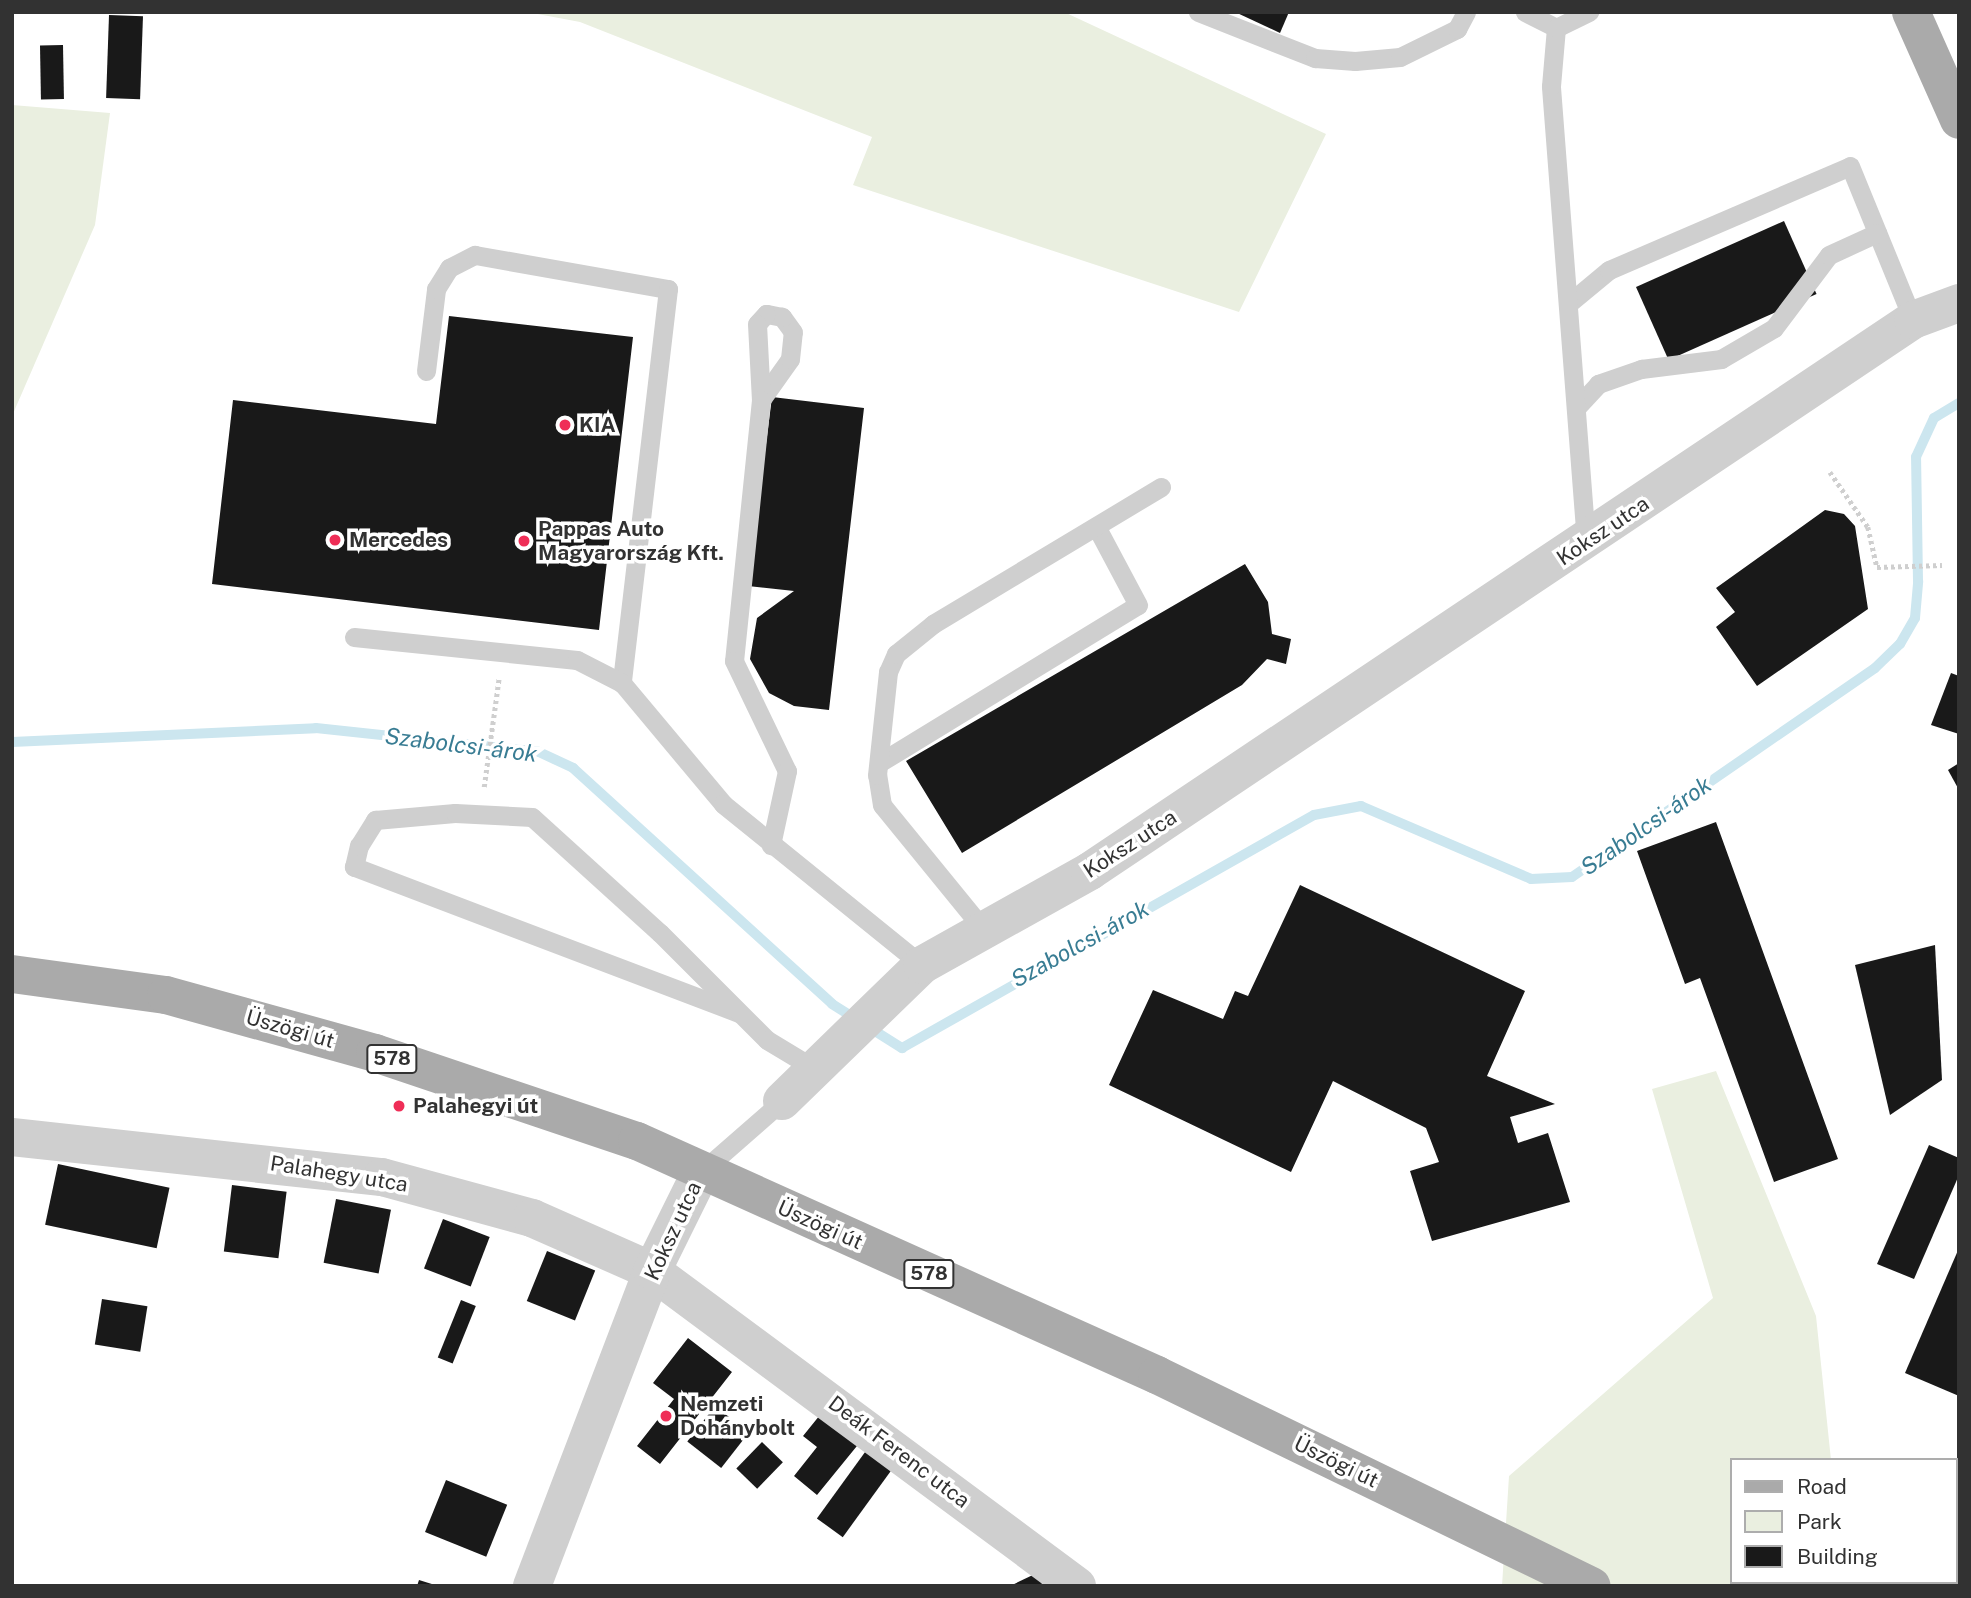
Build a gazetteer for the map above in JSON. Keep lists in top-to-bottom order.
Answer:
{
  "streets": {
    "main road": ["Üszögi út", "578"],
    "street": ["Koksz utca", "Palahegy utca", "Deák Ferenc utca"]
  },
  "crossings": [
    ["Koksz utca", "Üszögi út"],
    ["Koksz utca", "Palahegy utca"],
    ["Koksz utca", "Deák Ferenc utca"],
    ["Palahegy utca", "Deák Ferenc utca"]
  ],
  "water": ["Szabolcsi-árok"],
  "places": [
    "KIA",
    "Mercedes",
    "Pappas Auto Magyarország Kft.",
    "Palahegyi út",
    "Nemzeti Dohánybolt"
  ],
  "legend": ["Road", "Park", "Building"]
}
